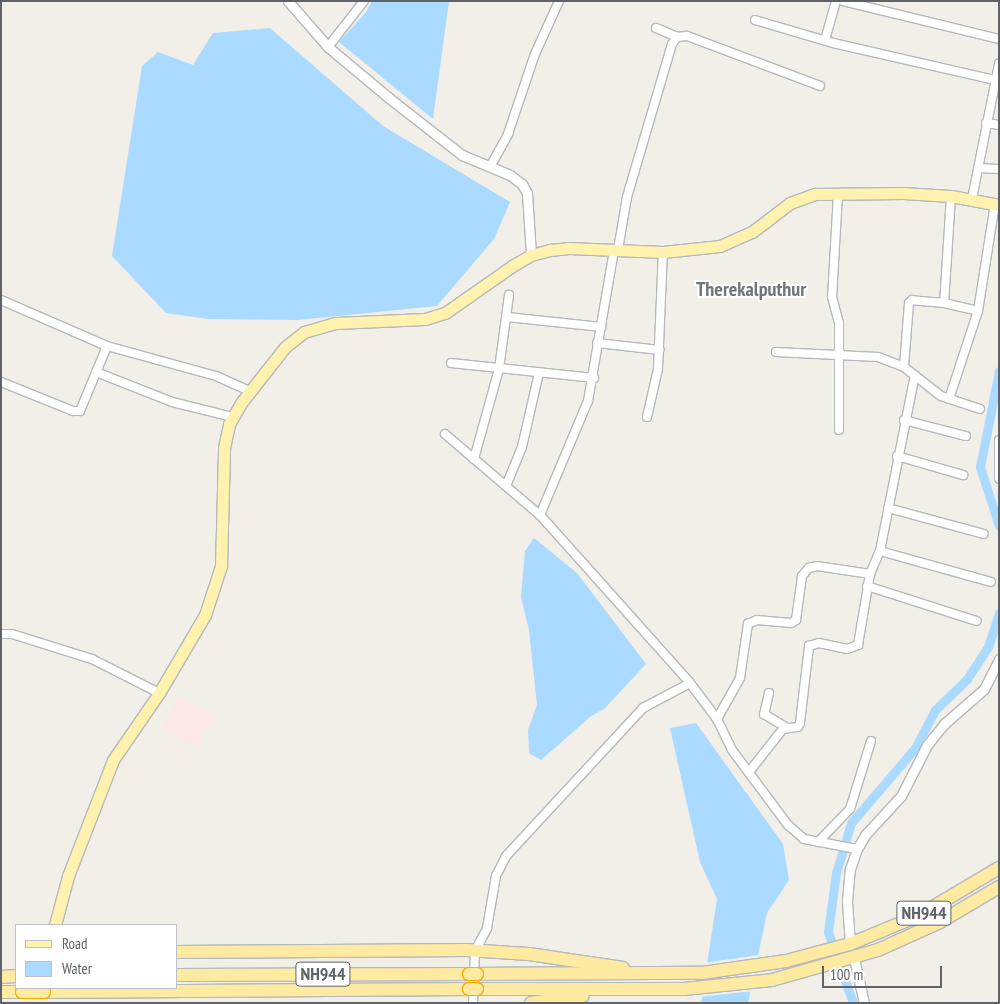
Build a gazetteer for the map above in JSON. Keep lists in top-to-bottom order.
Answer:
{
  "streets": {
    "highway": ["NH944"]
  },
  "districts": ["Therekalputhur"],
  "legend": ["Road", "Water"],
  "scale_bar": "100 m"
}
